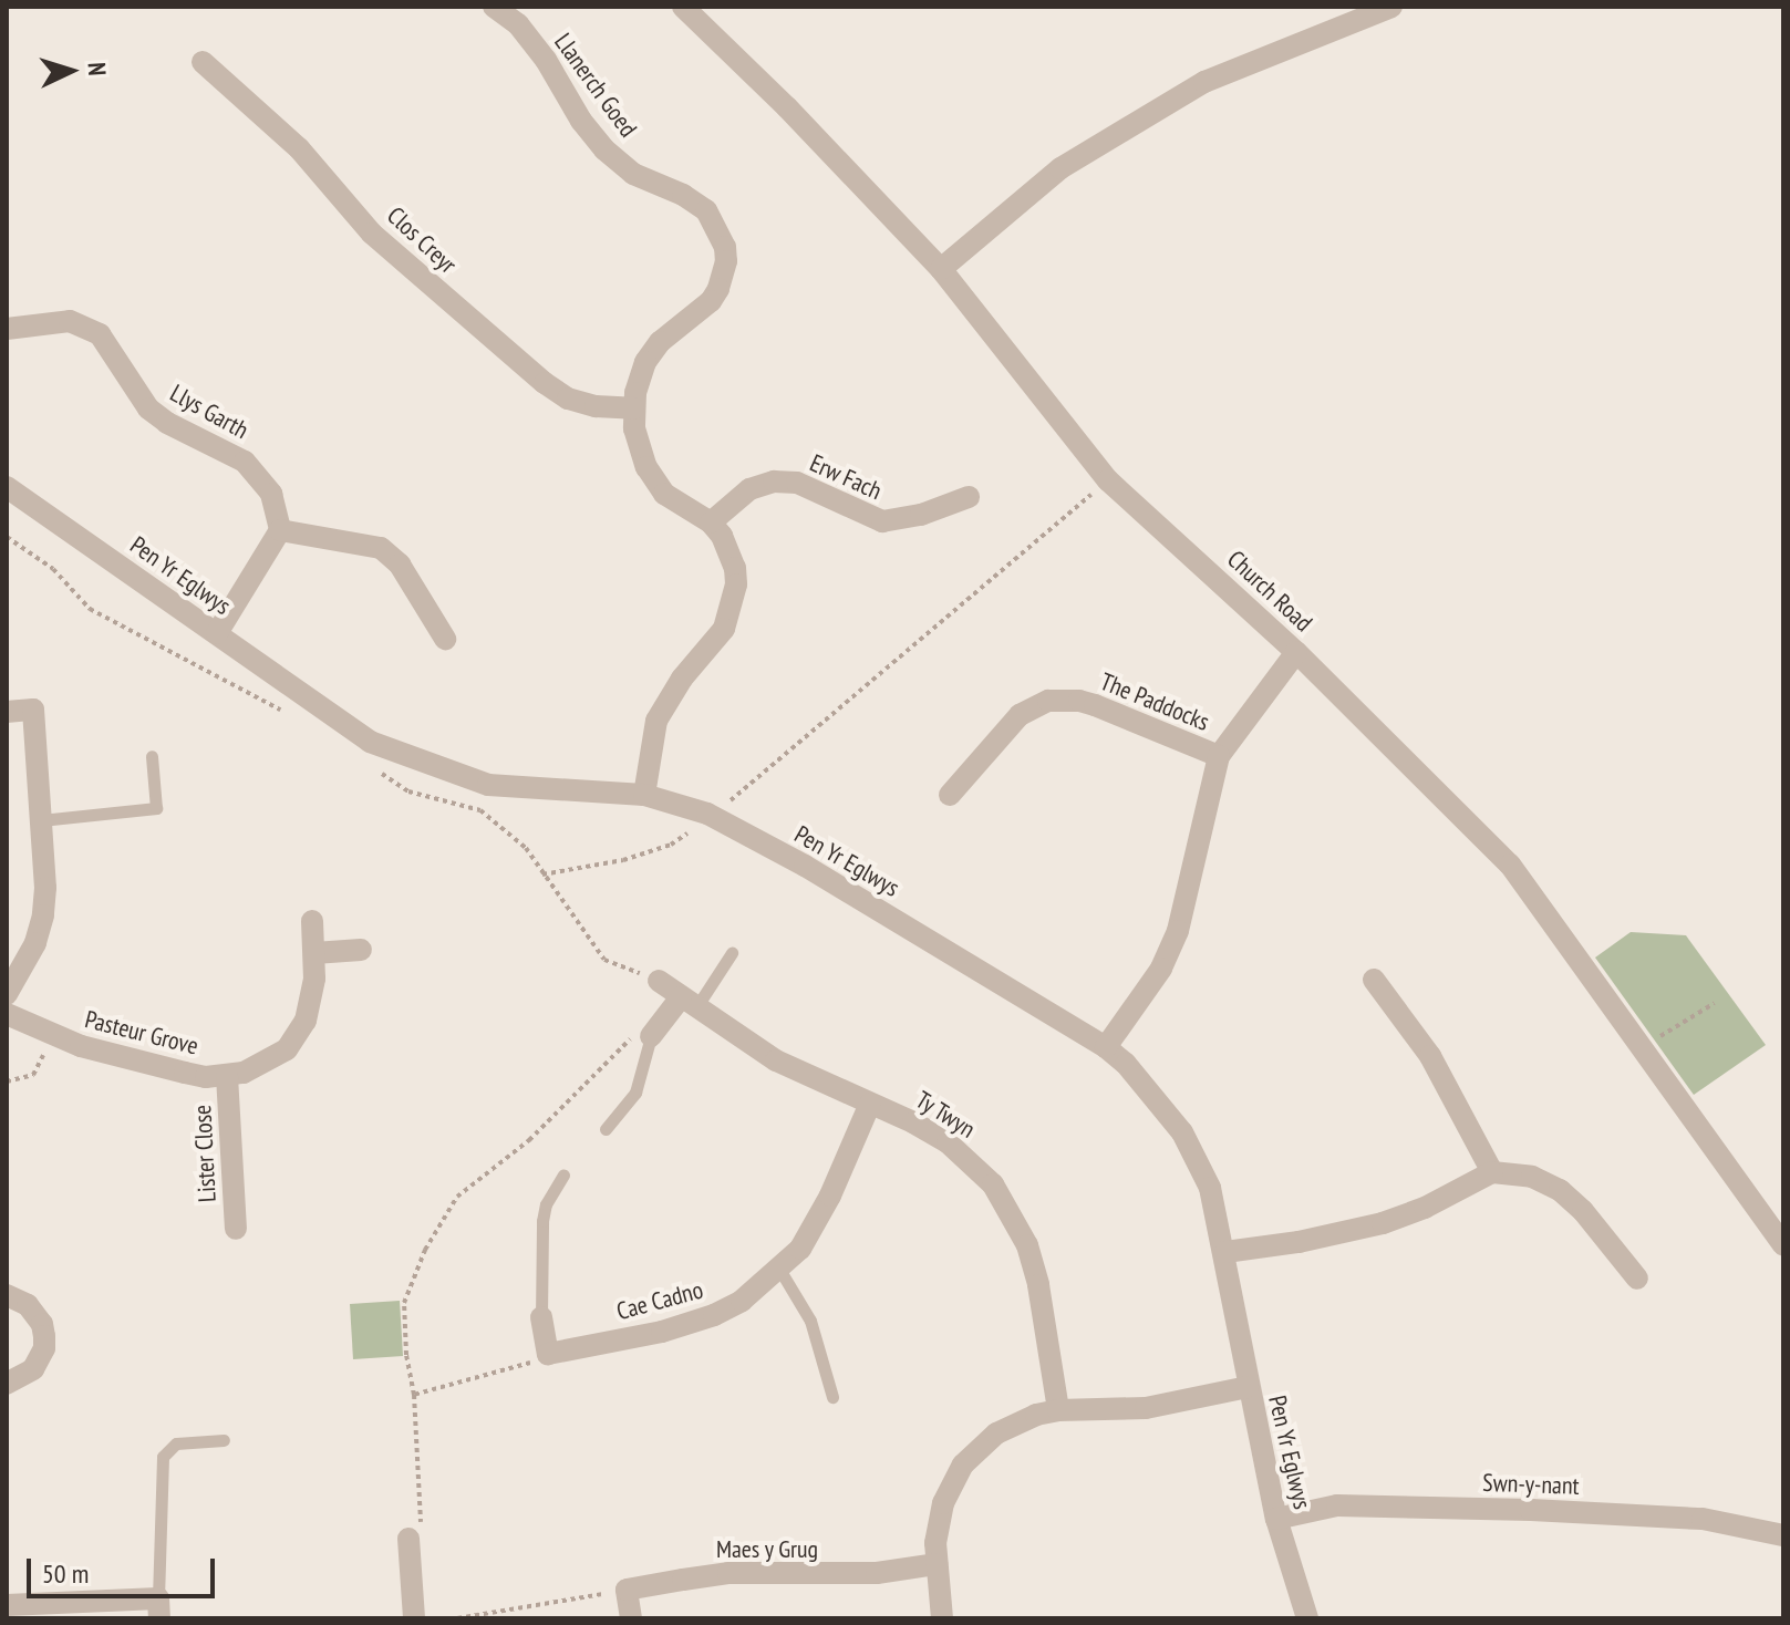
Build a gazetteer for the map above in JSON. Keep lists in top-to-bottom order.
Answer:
{
  "streets": {
    "street": [
      "Llanerch Goed",
      "Clos Creyr",
      "Llys Garth",
      "Erw Fach",
      "Pen Yr Eglwys",
      "Church Road",
      "The Paddocks",
      "Pasteur Grove",
      "Ty Twyn",
      "Lister Close",
      "Cae Cadno",
      "Swn-y-nant",
      "Maes y Grug"
    ]
  },
  "crossings": [
    ["Llanerch Goed", "Clos Creyr"],
    ["Llanerch Goed", "Erw Fach"],
    ["Llanerch Goed", "Pen Yr Eglwys"],
    ["Pen Yr Eglwys", "The Paddocks"],
    ["Pen Yr Eglwys", "Swn-y-nant"],
    ["Church Road", "The Paddocks"],
    ["Pasteur Grove", "Lister Close"],
    ["Ty Twyn", "Cae Cadno"]
  ],
  "scale_bar": "50 m",
  "north": "right"
}
